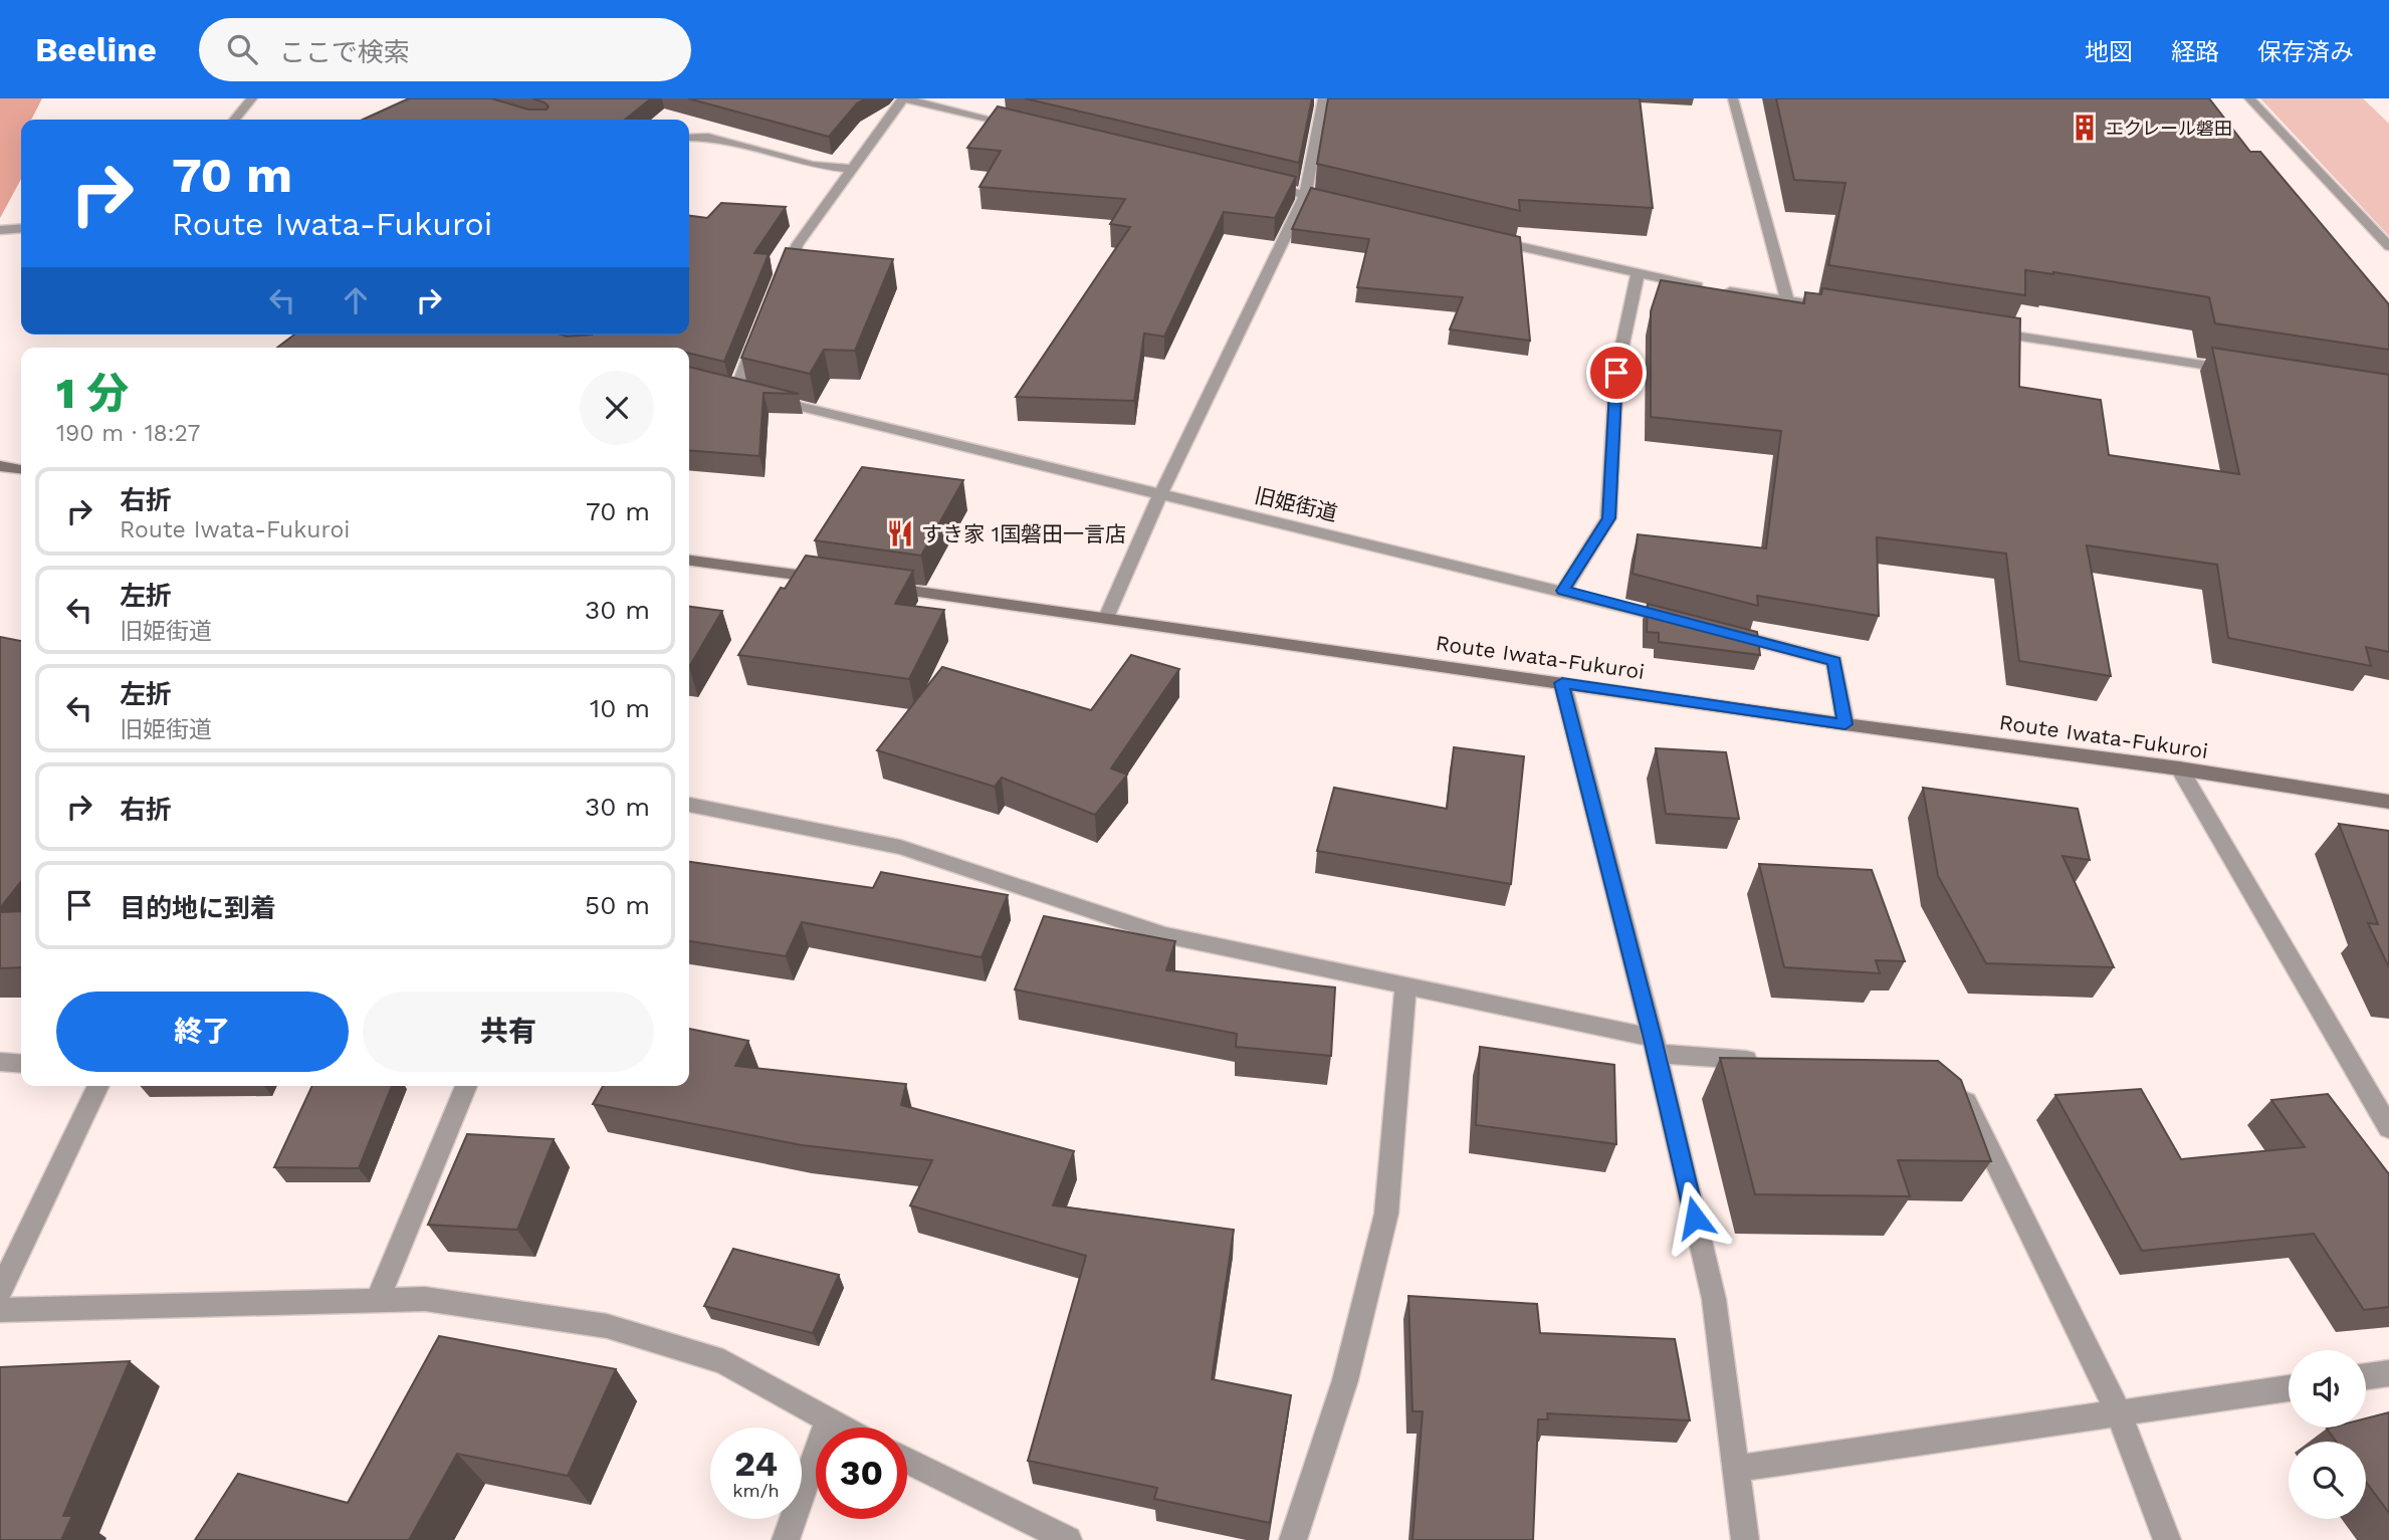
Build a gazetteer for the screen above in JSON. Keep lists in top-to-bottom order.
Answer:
{
  "streets": {
    "main road": ["Route Iwata-Fukuroi"],
    "street": ["旧姫街道"]
  },
  "places": {
    "building": ["エクレール磐田"],
    "restaurant": ["すき家 1国磐田一言店"]
  },
  "page": {
    "header": "Beeline",
    "search": "ここで検索",
    "nav": ["地図", "経路", "保存済み"],
    "turn": ["70 m", "Route Iwata-Fukuroi"],
    "heading": ["1 分", "190 m · 18:27"],
    "list": [
      {
        "name": "右折",
        "note": "Route Iwata-Fukuroi",
        "value": "70 m"
      },
      {
        "name": "左折",
        "note": "旧姫街道",
        "value": "30 m"
      },
      {
        "name": "左折",
        "note": "旧姫街道",
        "value": "10 m"
      },
      {
        "name": "右折",
        "value": "30 m"
      },
      {
        "name": "目的地に到着",
        "value": "50 m"
      }
    ],
    "buttons": ["終了", "共有"],
    "speed": "24 km/h",
    "limit": "30"
  }
}
